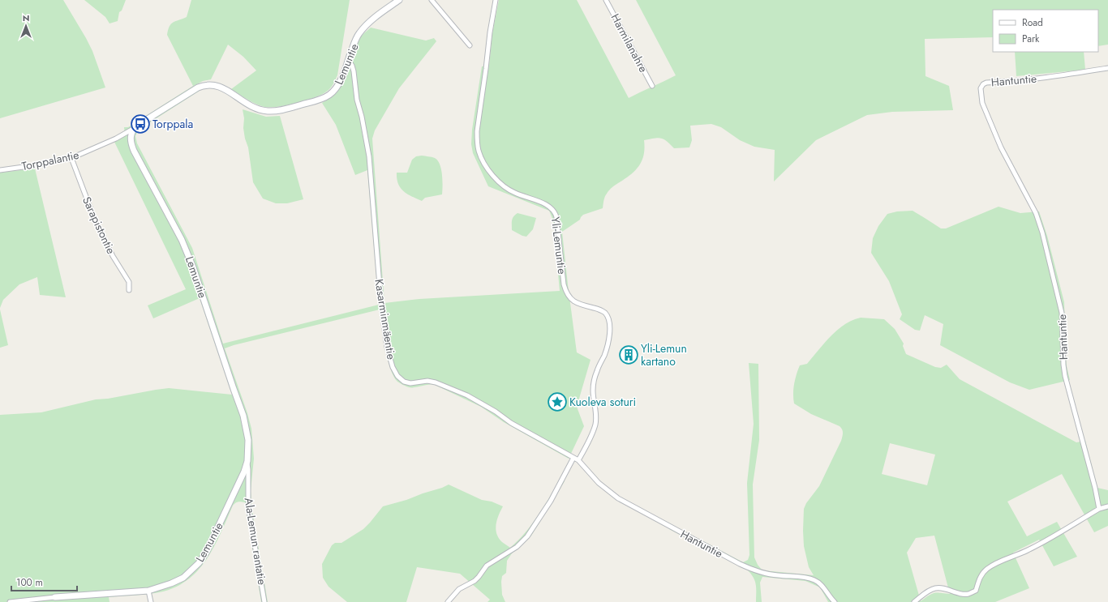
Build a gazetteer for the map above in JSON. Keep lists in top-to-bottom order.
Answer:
{
  "streets": {
    "street": [
      "Harmilanahre",
      "Lemuntie",
      "Hantuntie",
      "Torppalantie",
      "Sarapistontie",
      "Yli-Lemuntie",
      "Kasarminmäentie",
      "Ala-Lemun rantatie"
    ]
  },
  "crossings": [
    ["Lemuntie", "Torppalantie"],
    ["Lemuntie", "Kasarminmäentie"],
    ["Lemuntie", "Ala-Lemun rantatie"],
    ["Hantuntie", "Yli-Lemuntie"],
    ["Hantuntie", "Kasarminmäentie"],
    ["Torppalantie", "Sarapistontie"],
    ["Yli-Lemuntie", "Kasarminmäentie"]
  ],
  "places": {
    "bus stop": ["Torppala"],
    "building": ["Yli-Lemun kartano"],
    "place": ["Kuoleva soturi"]
  },
  "legend": ["Road", "Park"],
  "scale_bar": "100 m",
  "north": "top"
}
